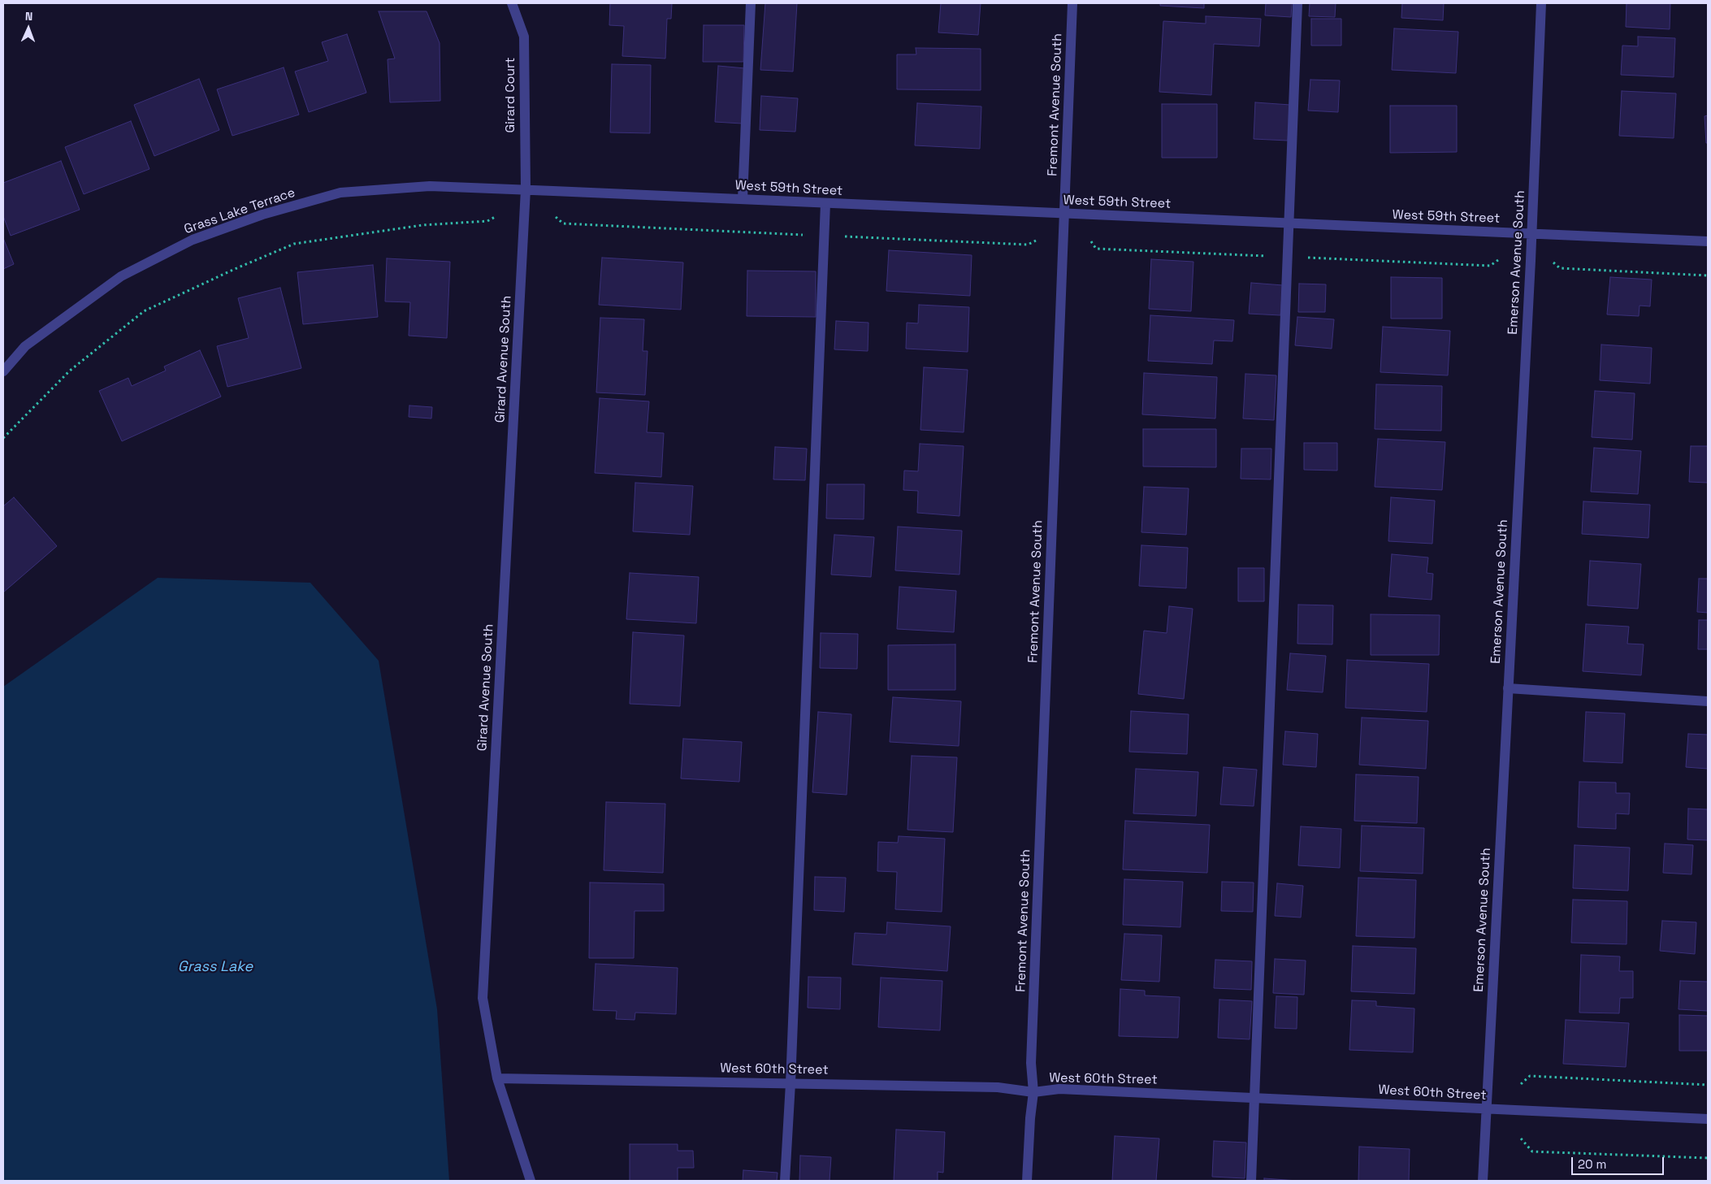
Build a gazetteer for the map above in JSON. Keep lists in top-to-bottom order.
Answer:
{
  "streets": {
    "street": [
      "Girard Court",
      "Fremont Avenue South",
      "West 59th Street",
      "Grass Lake Terrace",
      "Emerson Avenue South",
      "Girard Avenue South",
      "West 60th Street"
    ]
  },
  "crossings": [
    ["Girard Court", "West 59th Street"],
    ["Girard Court", "Grass Lake Terrace"],
    ["Girard Court", "Girard Avenue South"],
    ["Fremont Avenue South", "West 59th Street"],
    ["Fremont Avenue South", "West 60th Street"],
    ["West 59th Street", "Grass Lake Terrace"],
    ["West 59th Street", "Emerson Avenue South"],
    ["West 59th Street", "Girard Avenue South"],
    ["Grass Lake Terrace", "Girard Avenue South"],
    ["Emerson Avenue South", "West 60th Street"],
    ["Girard Avenue South", "West 60th Street"]
  ],
  "water": ["Grass Lake"],
  "scale_bar": "20 m",
  "north": "top"
}
